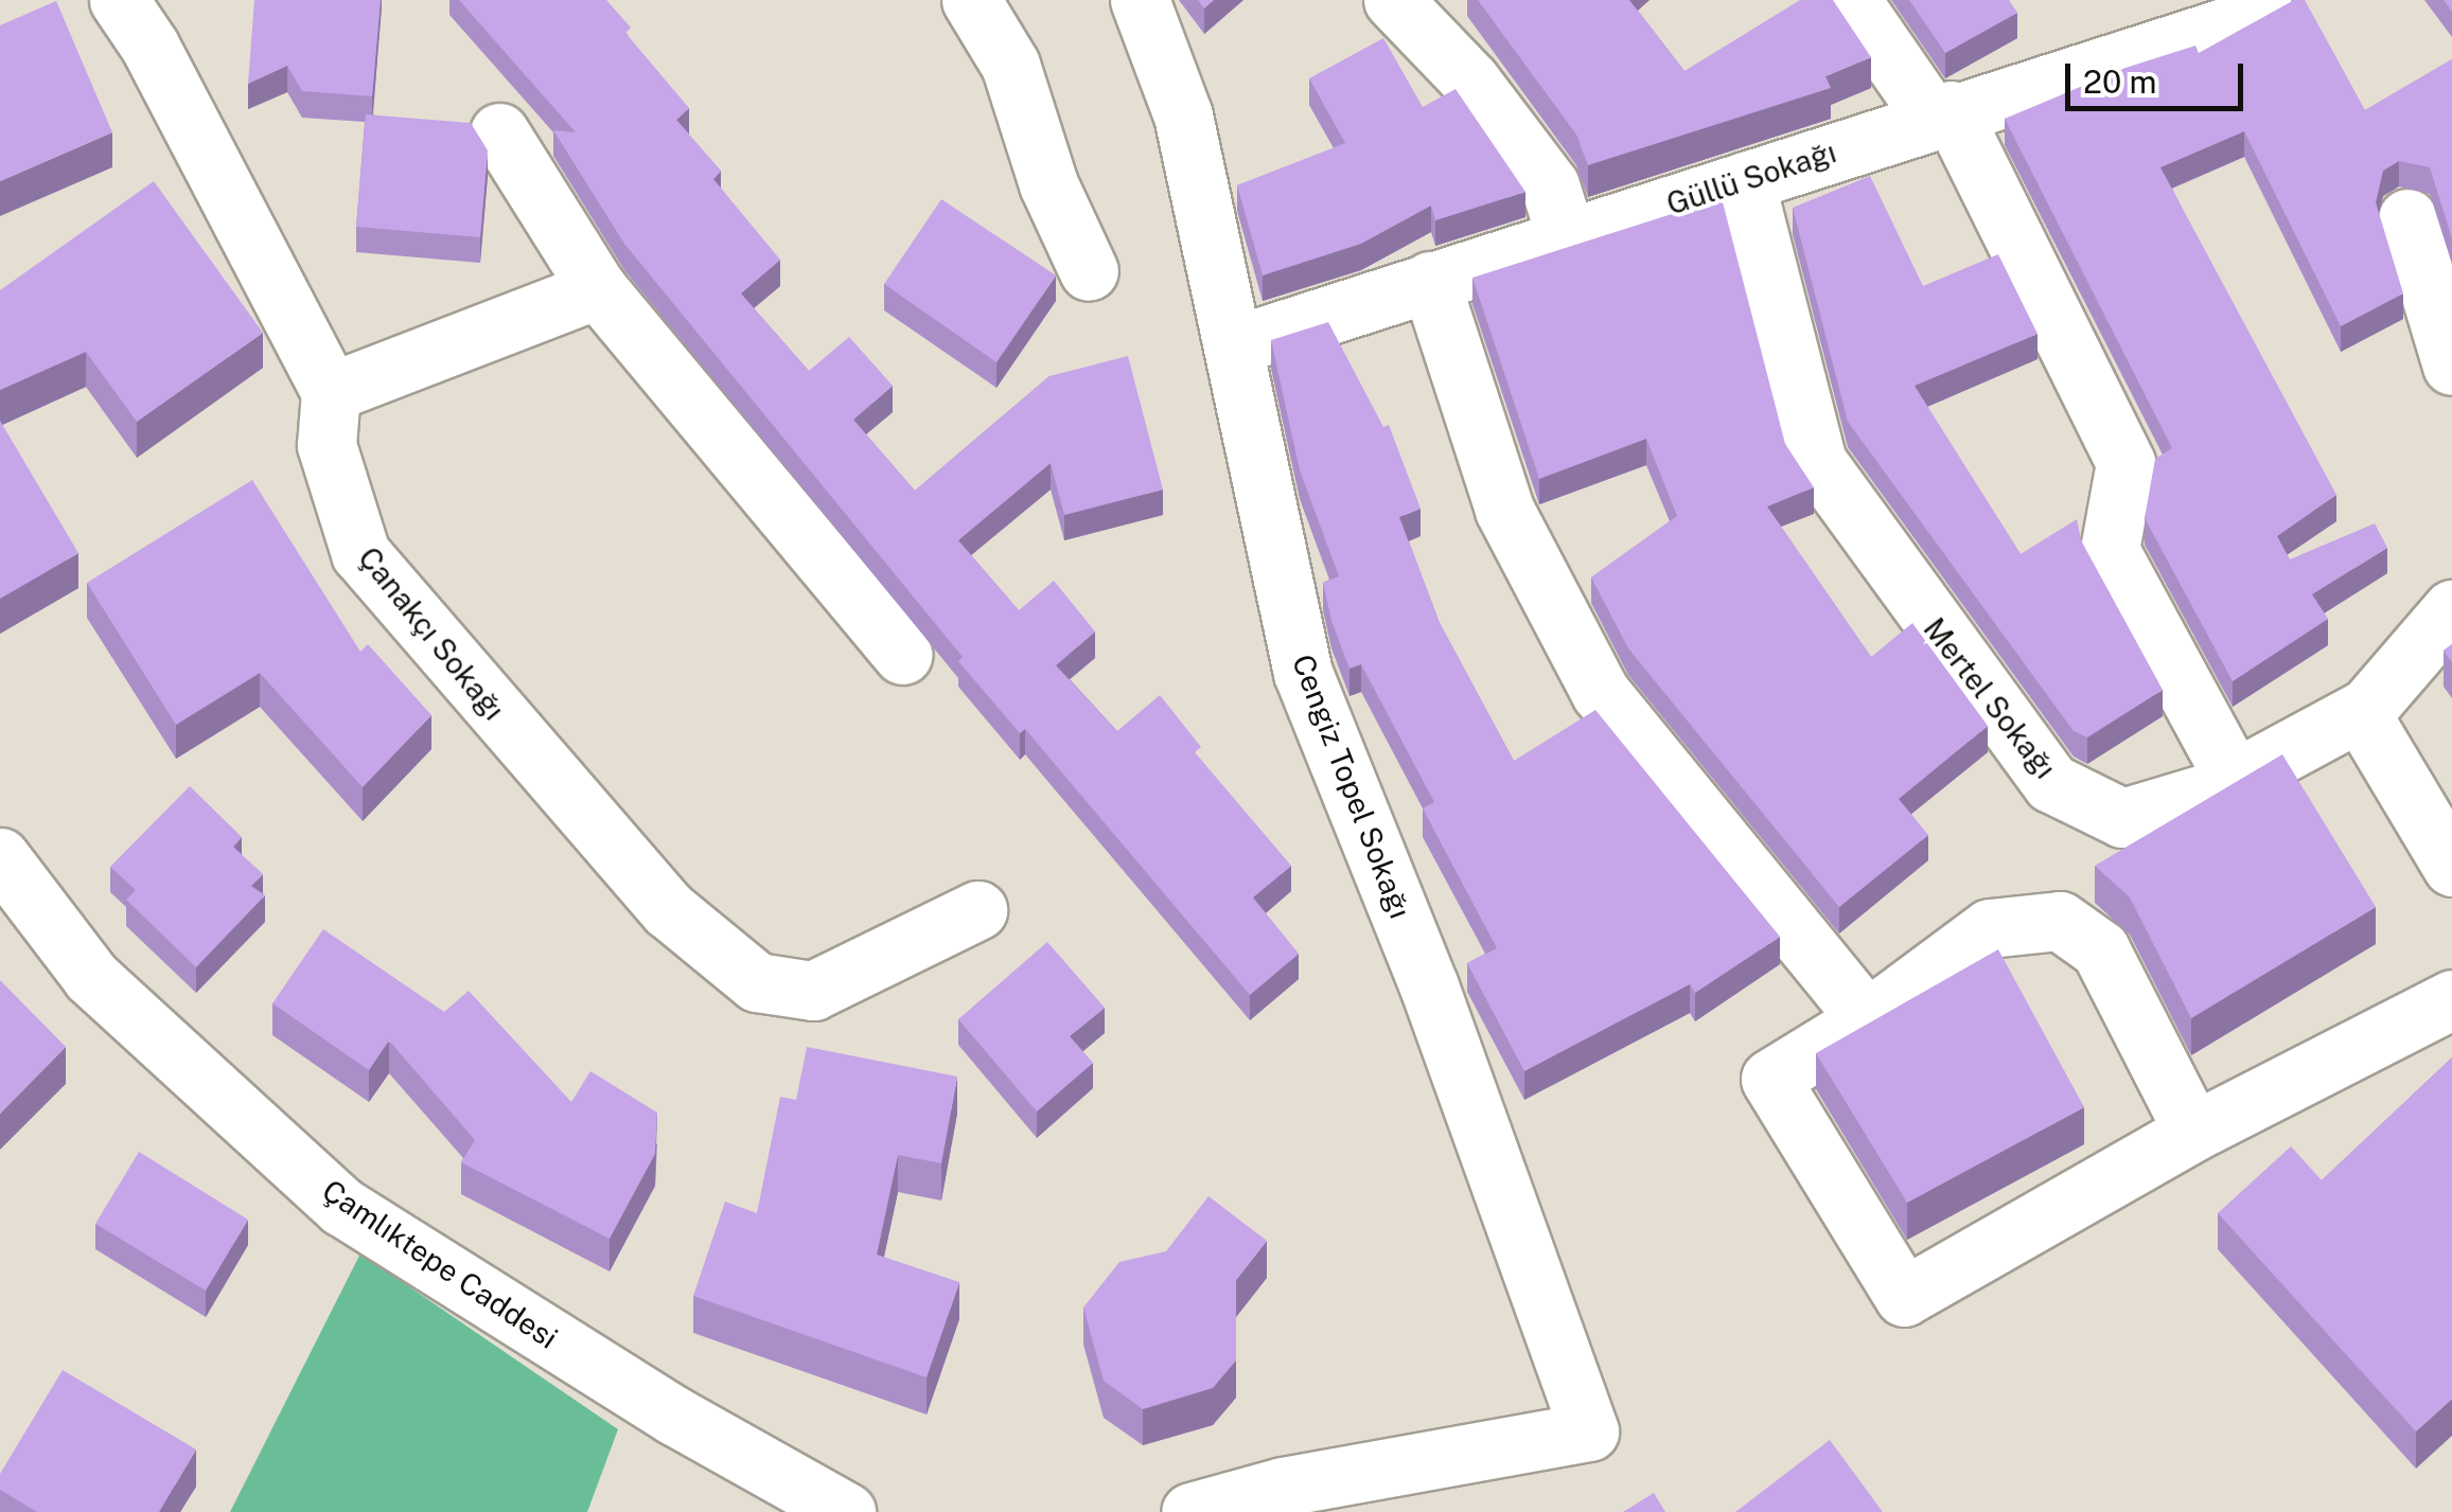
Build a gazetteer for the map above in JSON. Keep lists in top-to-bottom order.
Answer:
{
  "streets": {
    "street": [
      "Güllü Sokağı",
      "Çanakçı Sokağı",
      "Mertel Sokağı",
      "Cengiz Topel Sokağı",
      "Çamlıktepe Caddesi"
    ]
  },
  "crossings": [
    ["Güllü Sokağı", "Mertel Sokağı"],
    ["Güllü Sokağı", "Cengiz Topel Sokağı"]
  ],
  "scale_bar": "20 m"
}
